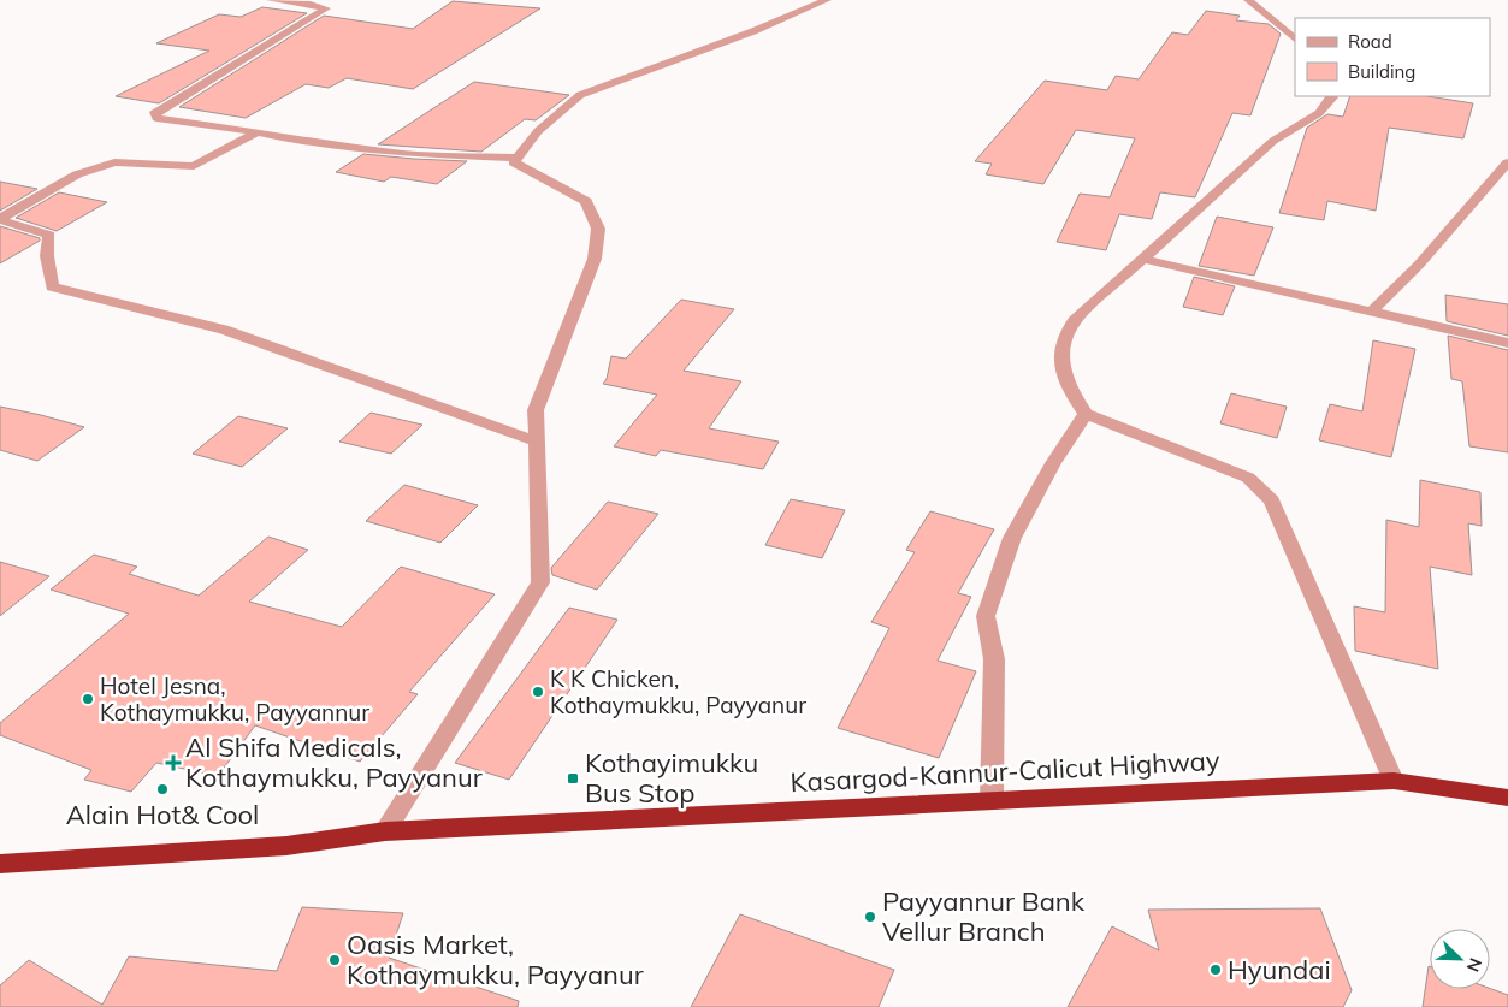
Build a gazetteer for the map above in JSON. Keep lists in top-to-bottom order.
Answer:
{
  "streets": {
    "highway": ["Kasargod-Kannur-Calicut Highway"]
  },
  "places": {
    "other": [
      "K K Chicken, Kothaymukku, Payyanur",
      "Hotel Jesna, Kothaymukku, Payyannur",
      "Alain Hot& Cool",
      "Payyannur Bank Vellur Branch",
      "Oasis Market, Kothaymukku, Payyanur",
      "Hyundai"
    ],
    "health": ["Al Shifa Medicals, Kothaymukku, Payyanur"],
    "transit": ["Kothayimukku Bus Stop"]
  },
  "legend": ["Road", "Building"],
  "north": "bottom right"
}
